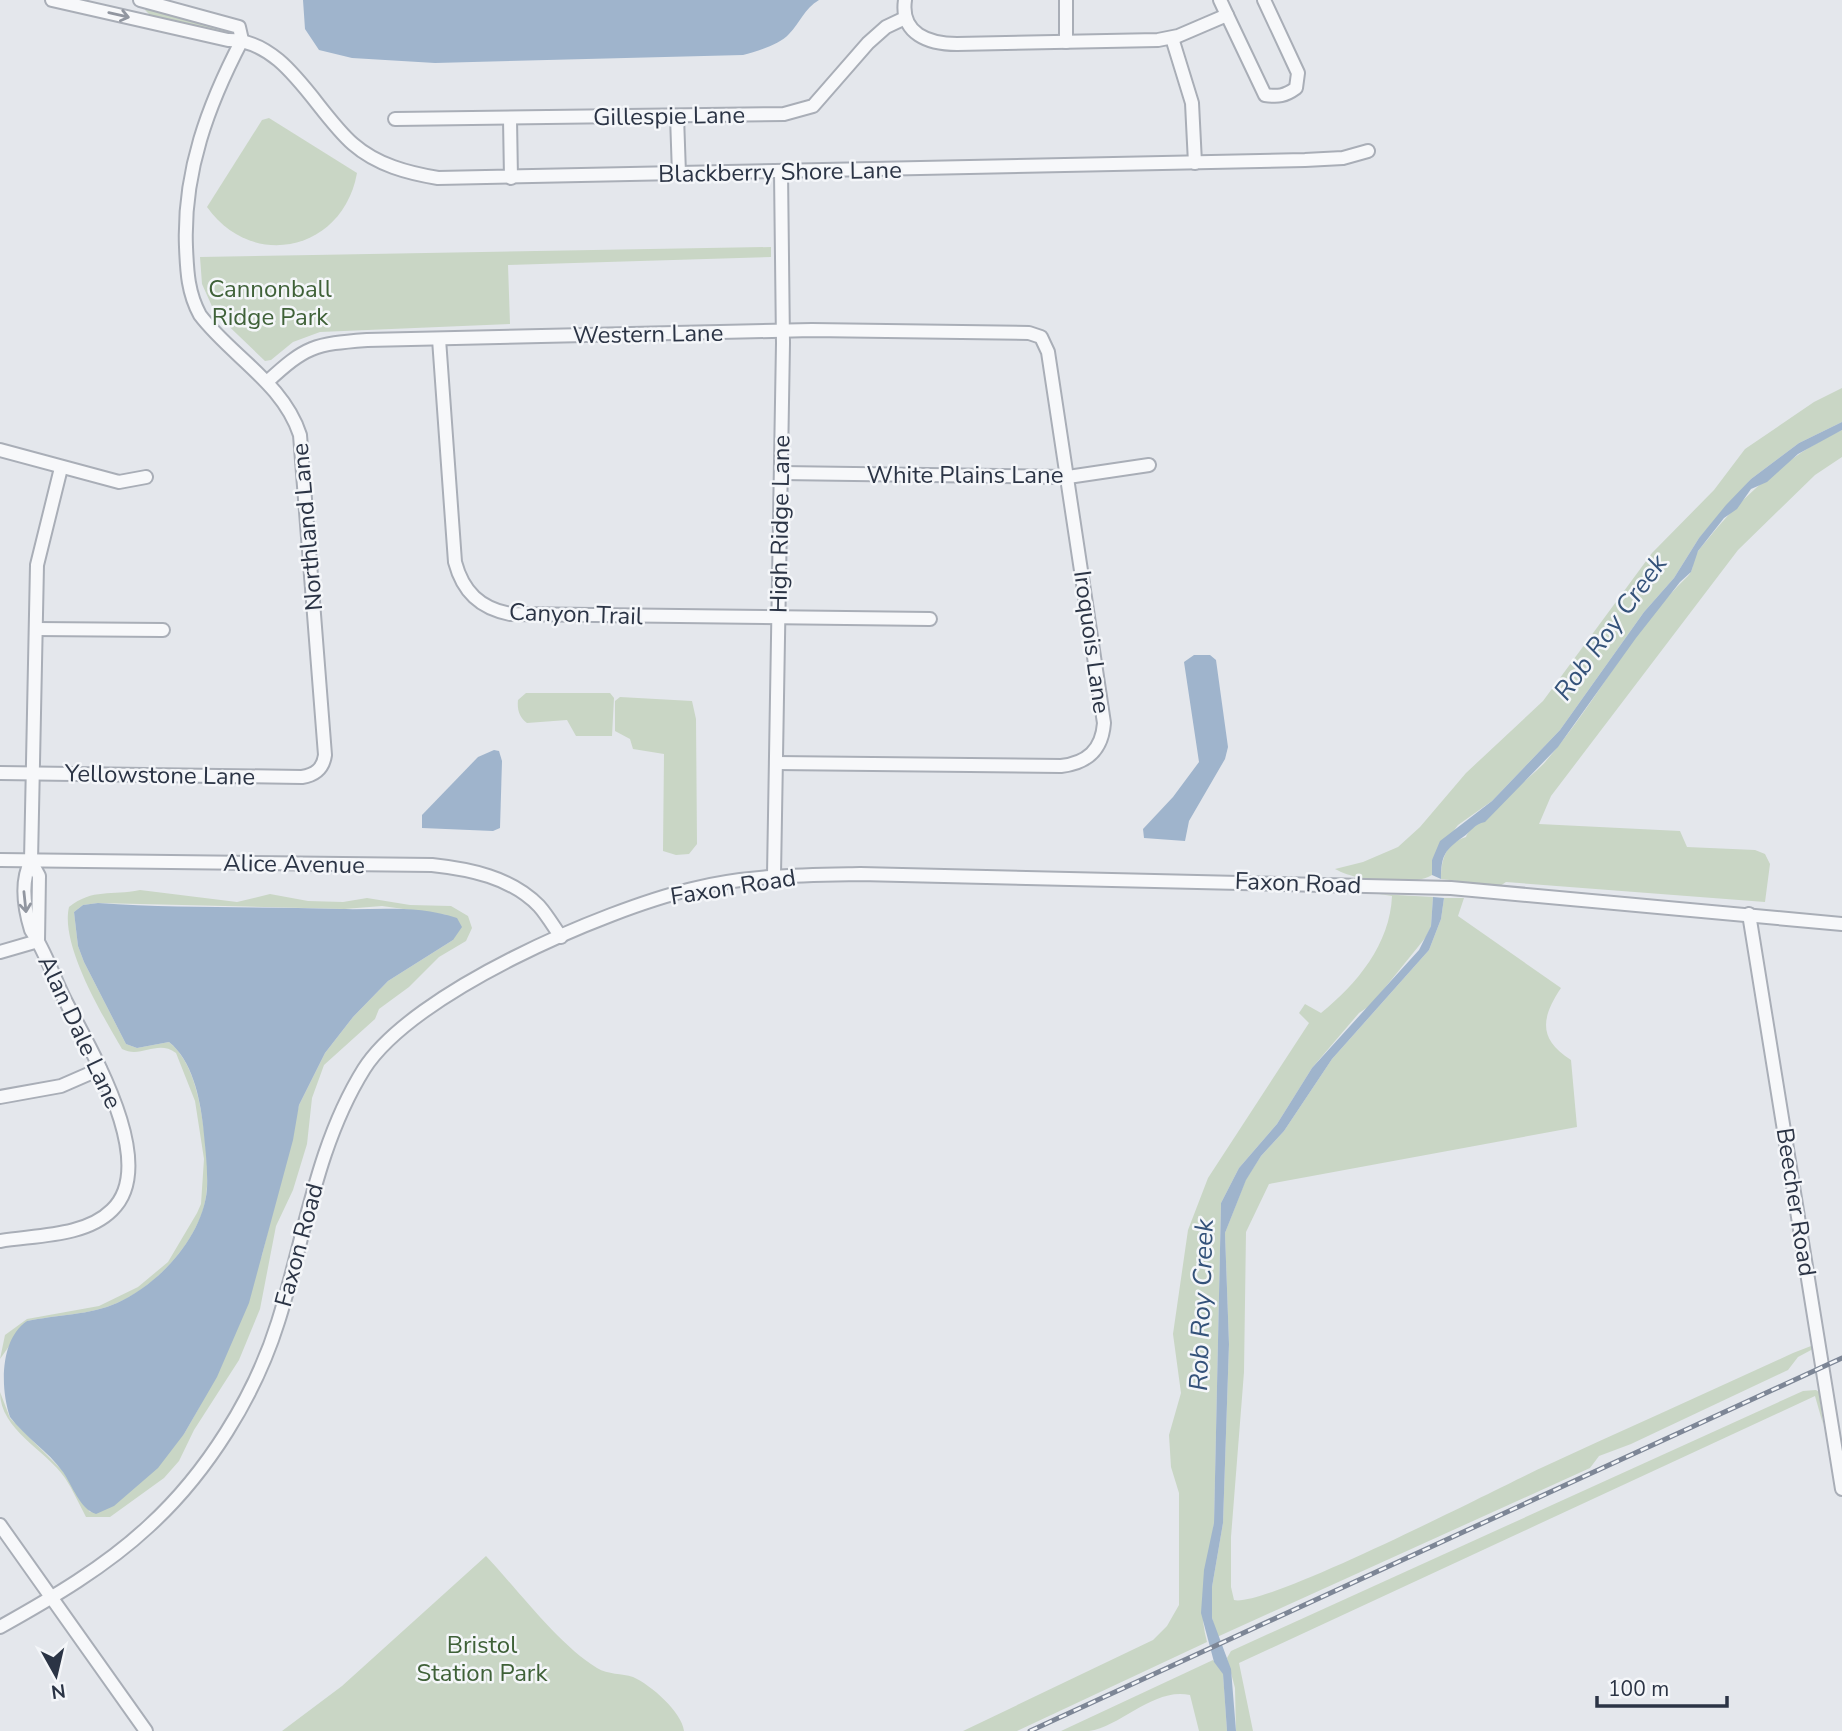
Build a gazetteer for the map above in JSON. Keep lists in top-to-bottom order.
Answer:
{
  "streets": {
    "street": [
      "Gillespie Lane",
      "Blackberry Shore Lane",
      "Western Lane",
      "White Plains Lane",
      "High Ridge Lane",
      "Northland Lane",
      "Canyon Trail",
      "Iroquois Lane",
      "Yellowstone Lane",
      "Alice Avenue",
      "Faxon Road",
      "Alan Dale Lane",
      "Beecher Road"
    ]
  },
  "crossings": [
    ["Blackberry Shore Lane", "High Ridge Lane"],
    ["Blackberry Shore Lane", "Northland Lane"],
    ["Western Lane", "High Ridge Lane"],
    ["Western Lane", "Northland Lane"],
    ["Western Lane", "Canyon Trail"],
    ["Western Lane", "Iroquois Lane"],
    ["White Plains Lane", "High Ridge Lane"],
    ["White Plains Lane", "Iroquois Lane"],
    ["High Ridge Lane", "Canyon Trail"],
    ["High Ridge Lane", "Iroquois Lane"],
    ["High Ridge Lane", "Faxon Road"],
    ["Northland Lane", "Yellowstone Lane"],
    ["Yellowstone Lane", "Alan Dale Lane"],
    ["Alice Avenue", "Faxon Road"],
    ["Alice Avenue", "Alan Dale Lane"],
    ["Faxon Road", "Beecher Road"]
  ],
  "water": ["Rob Roy Creek"],
  "parks": ["Cannonball Ridge Park", "Bristol Station Park"],
  "scale_bar": "100 m",
  "north": "bottom"
}
